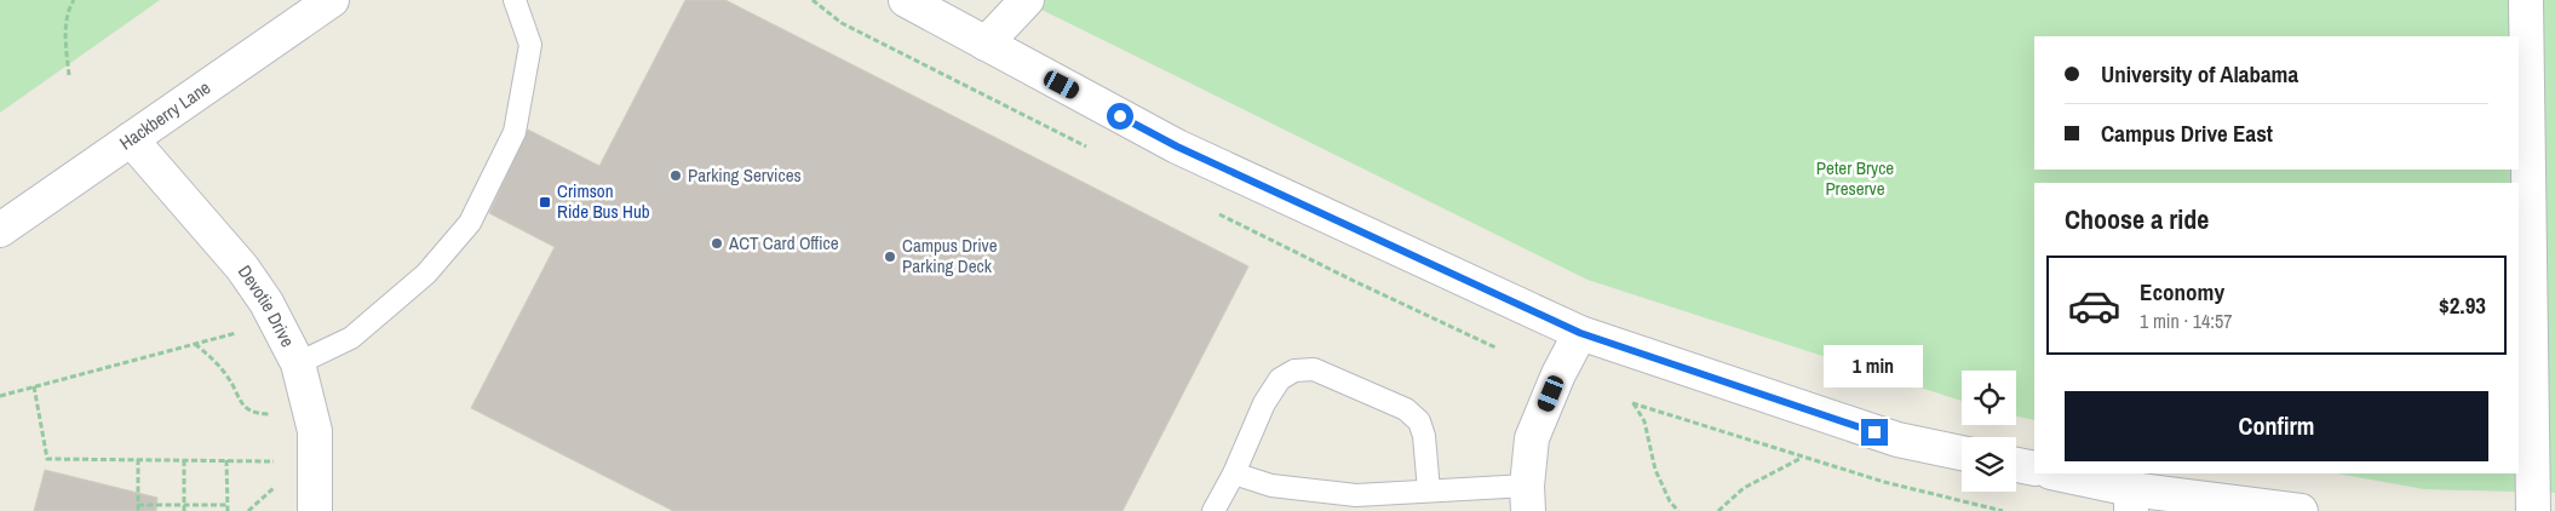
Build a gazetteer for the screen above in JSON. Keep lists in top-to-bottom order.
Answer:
{
  "streets": {
    "street": ["Hackberry Lane", "Devotie Drive"]
  },
  "crossings": [
    ["Hackberry Lane", "Devotie Drive"]
  ],
  "parks": ["Peter Bryce Preserve"],
  "places": {
    "other": ["Parking Services", "ACT Card Office", "Campus Drive Parking Deck"],
    "transit": ["Crimson Ride Bus Hub"]
  },
  "page": {
    "banner": ["University of Alabama", "Campus Drive East"],
    "heading": "Choose a ride",
    "list": [
      {
        "name": "Economy",
        "note": "1 min · 14:57",
        "value": "$2.93"
      }
    ],
    "bubble": "1 min",
    "buttons": "Confirm"
  }
}
